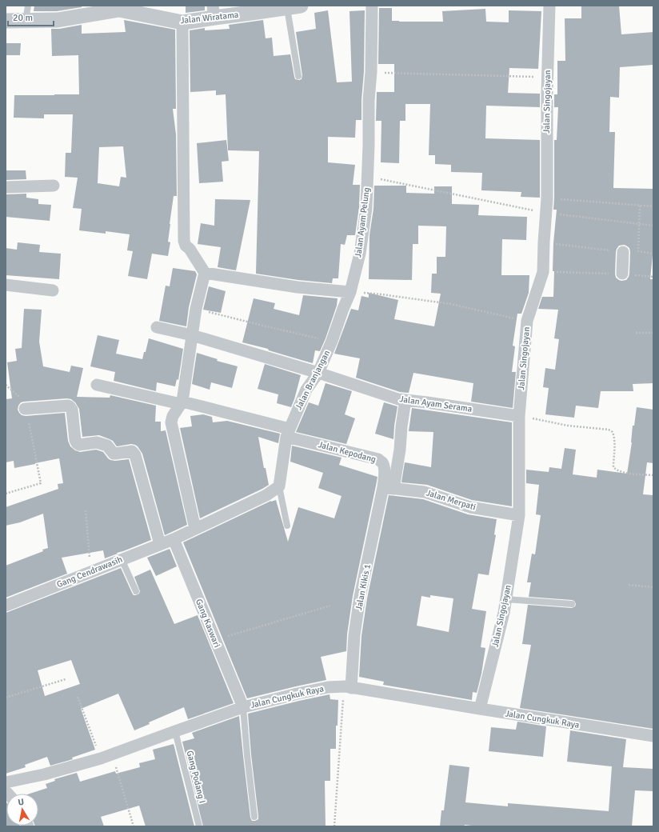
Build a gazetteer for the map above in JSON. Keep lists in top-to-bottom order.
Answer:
{
  "streets": {
    "street": [
      "Jalan Wiratama",
      "Jalan Singojayan",
      "Jalan Ayam Pelung",
      "Jalan Branjangan",
      "Jalan Ayam Serama",
      "Jalan Kepodang",
      "Jalan Merpati",
      "Gang Cendrawasih",
      "Jalan Kikis 1",
      "Gang Kaswari",
      "Jalan Cungkuk Raya"
    ],
    "lane": ["Gang Podang I"]
  },
  "crossings": [
    ["Jalan Singojayan", "Jalan Ayam Serama"],
    ["Jalan Singojayan", "Jalan Merpati"],
    ["Jalan Singojayan", "Jalan Cungkuk Raya"],
    ["Jalan Ayam Pelung", "Jalan Branjangan"],
    ["Jalan Branjangan", "Jalan Ayam Serama"],
    ["Jalan Branjangan", "Jalan Kepodang"],
    ["Jalan Kepodang", "Jalan Merpati"],
    ["Jalan Kepodang", "Jalan Kikis 1"],
    ["Jalan Merpati", "Jalan Kikis 1"],
    ["Gang Cendrawasih", "Gang Kaswari"],
    ["Jalan Kikis 1", "Jalan Cungkuk Raya"],
    ["Gang Kaswari", "Jalan Cungkuk Raya"],
    ["Jalan Cungkuk Raya", "Gang Podang I"]
  ],
  "scale_bar": "20 m",
  "north": "top"
}
